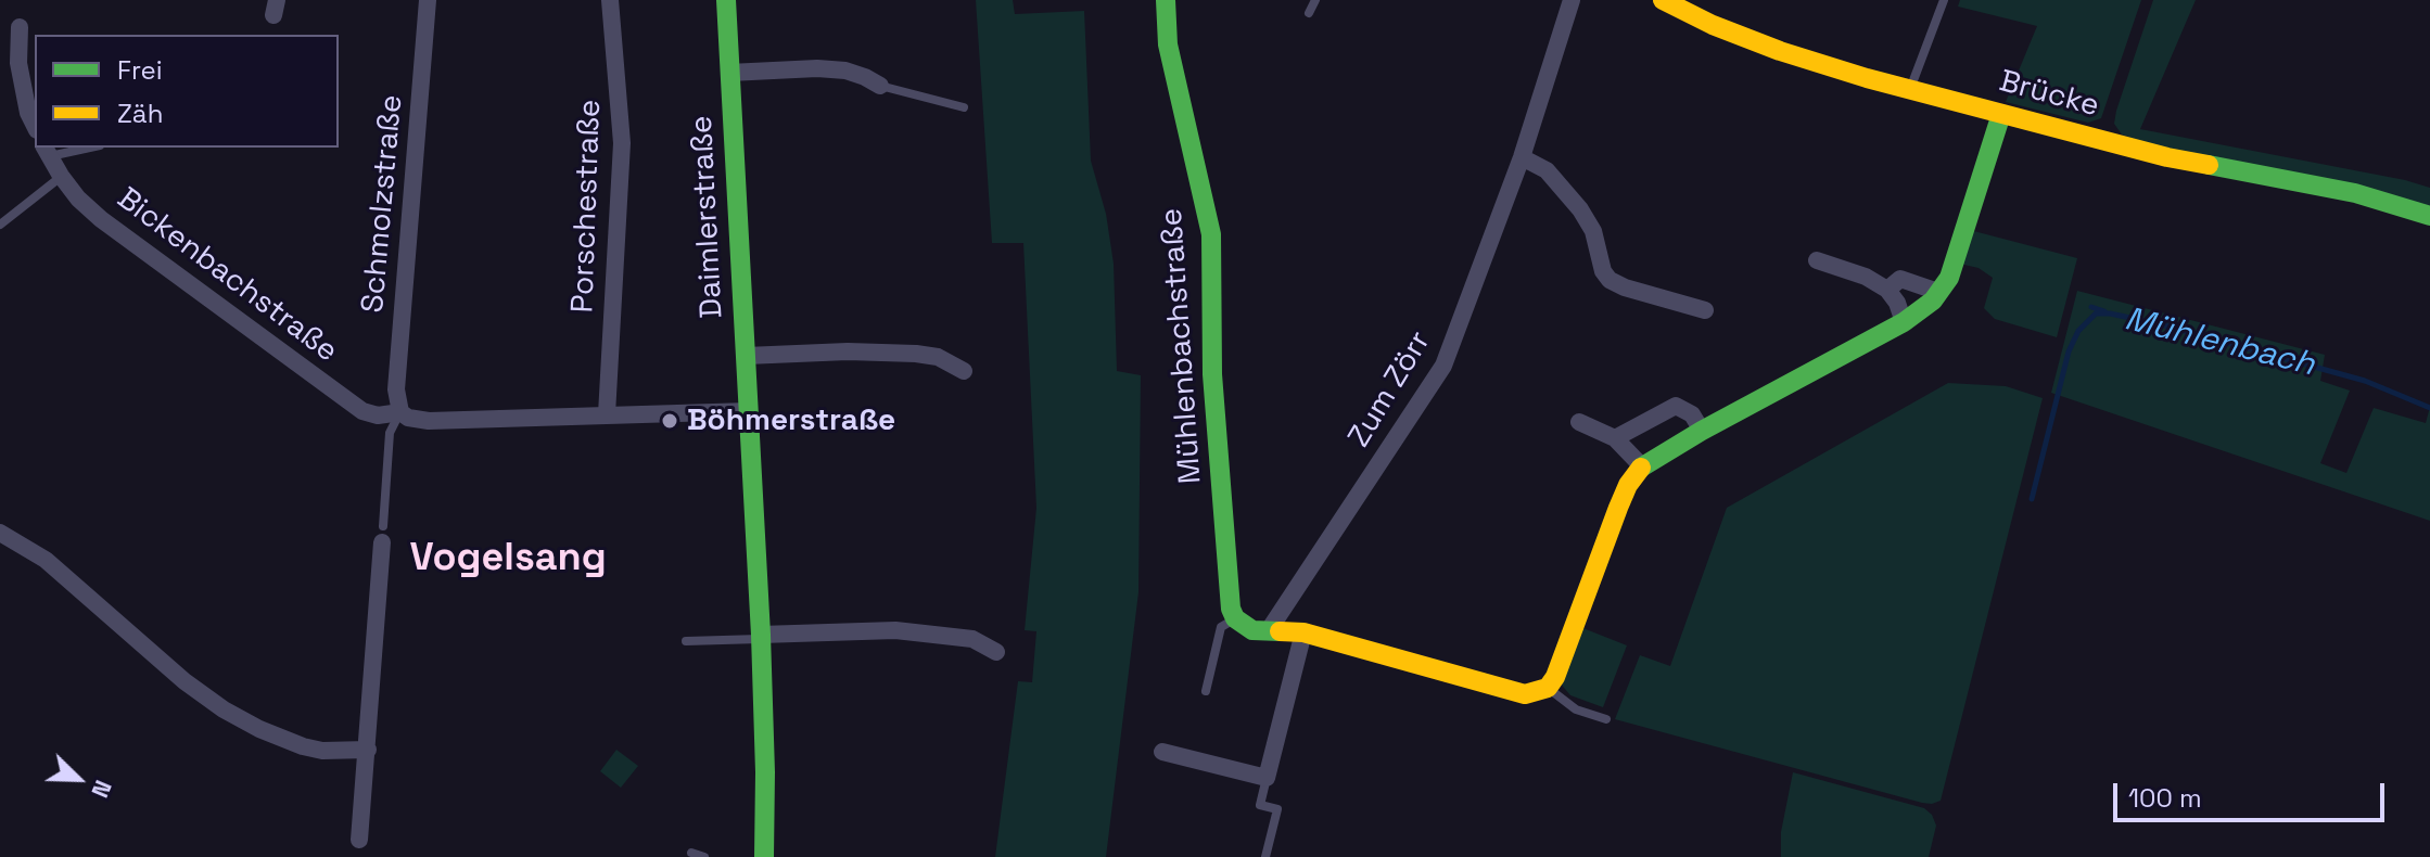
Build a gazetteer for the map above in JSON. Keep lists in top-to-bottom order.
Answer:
{
  "streets": {
    "street": [
      "Brücke",
      "Schmolzstraße",
      "Porschestraße",
      "Daimlerstraße",
      "Bickenbachstraße",
      "Mühlenbachstraße",
      "Zum Zörr"
    ]
  },
  "crossings": [
    ["Schmolzstraße", "Bickenbachstraße"]
  ],
  "districts": ["Vogelsang"],
  "water": ["Mühlenbach"],
  "places": ["Böhmerstraße"],
  "legend": ["Frei", "Zäh"],
  "scale_bar": "100 m",
  "north": "bottom right"
}
